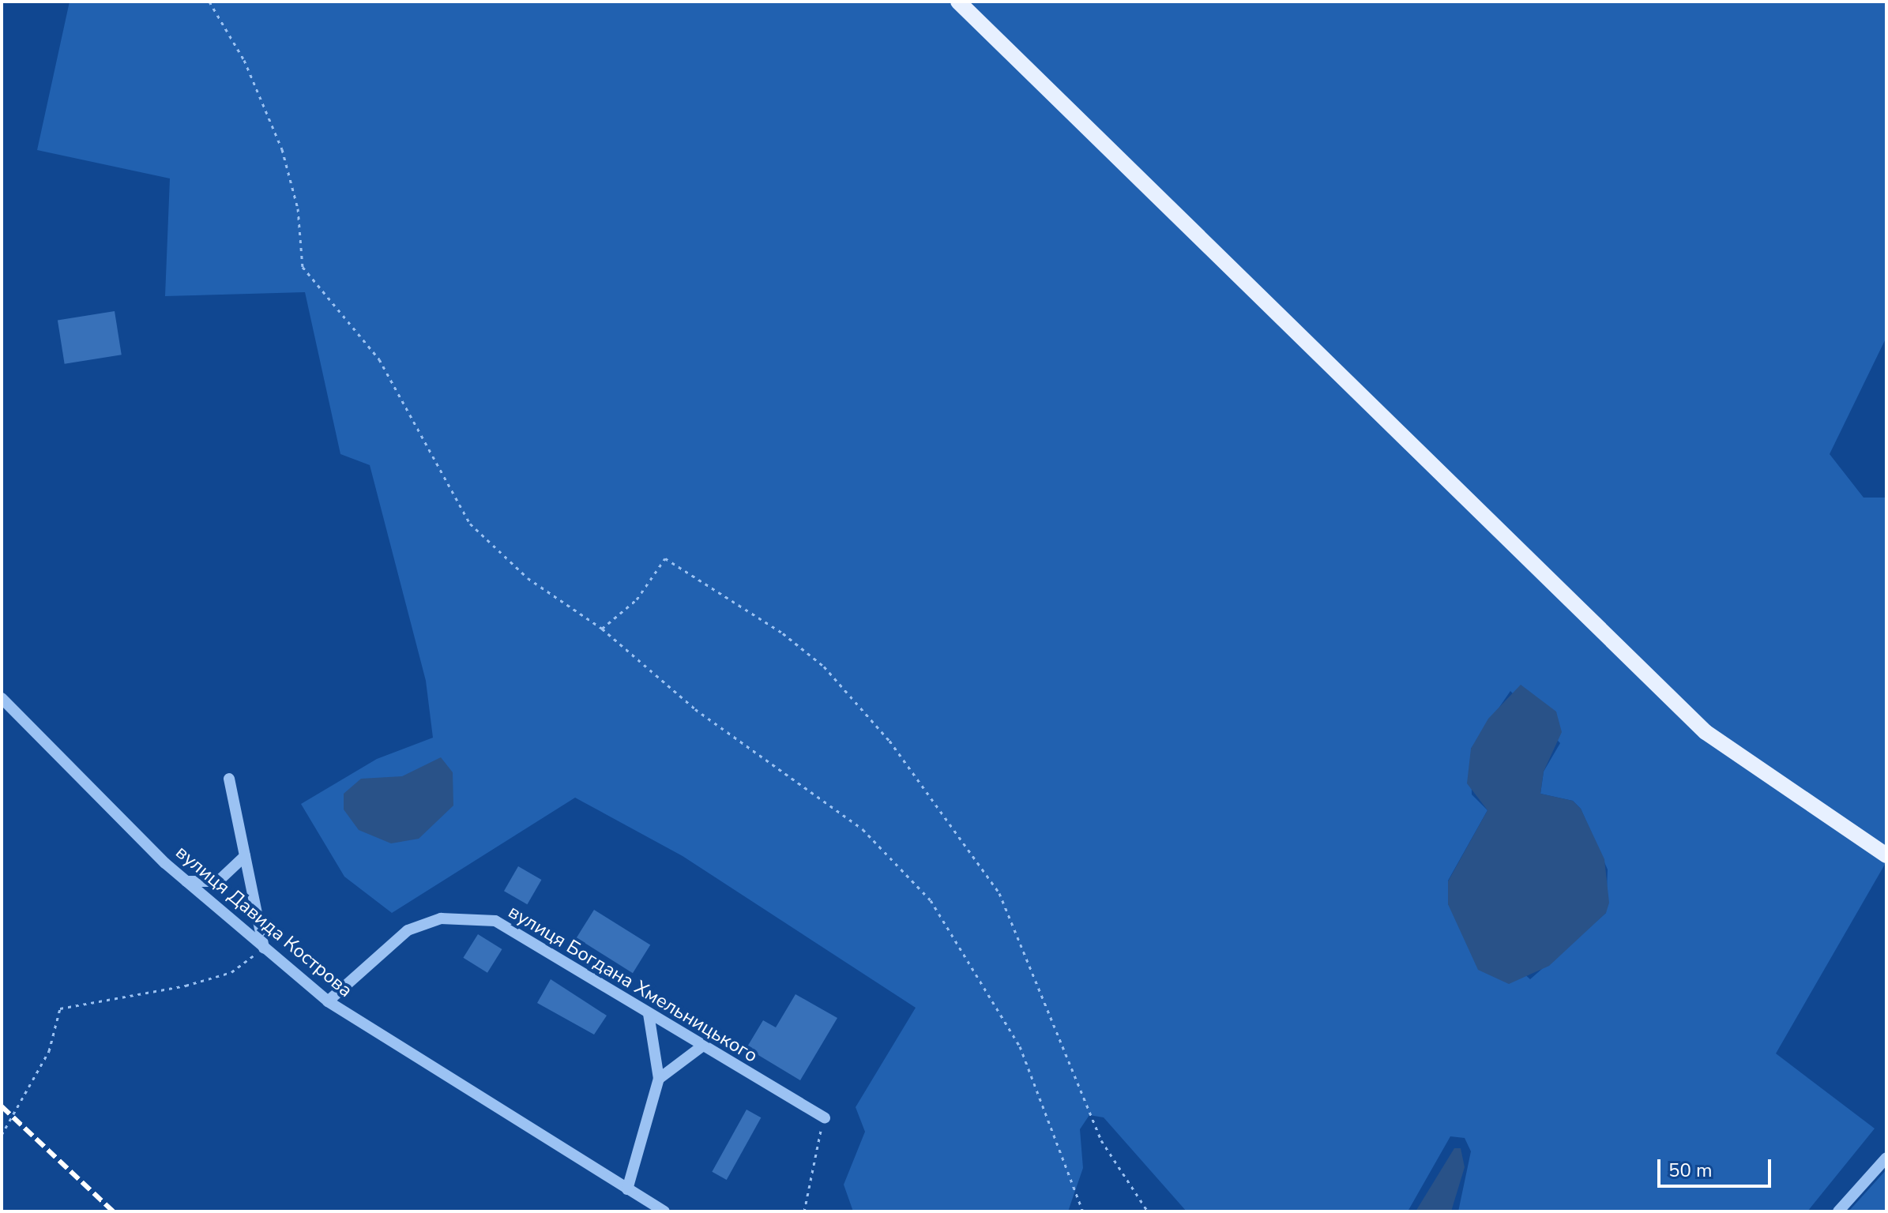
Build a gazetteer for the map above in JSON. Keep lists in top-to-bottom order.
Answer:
{
  "streets": {
    "street": ["вулиця Давида Кострова", "вулиця Богдана Хмельницького"]
  },
  "crossings": [
    ["вулиця Давида Кострова", "вулиця Богдана Хмельницького"]
  ],
  "scale_bar": "50 m"
}
